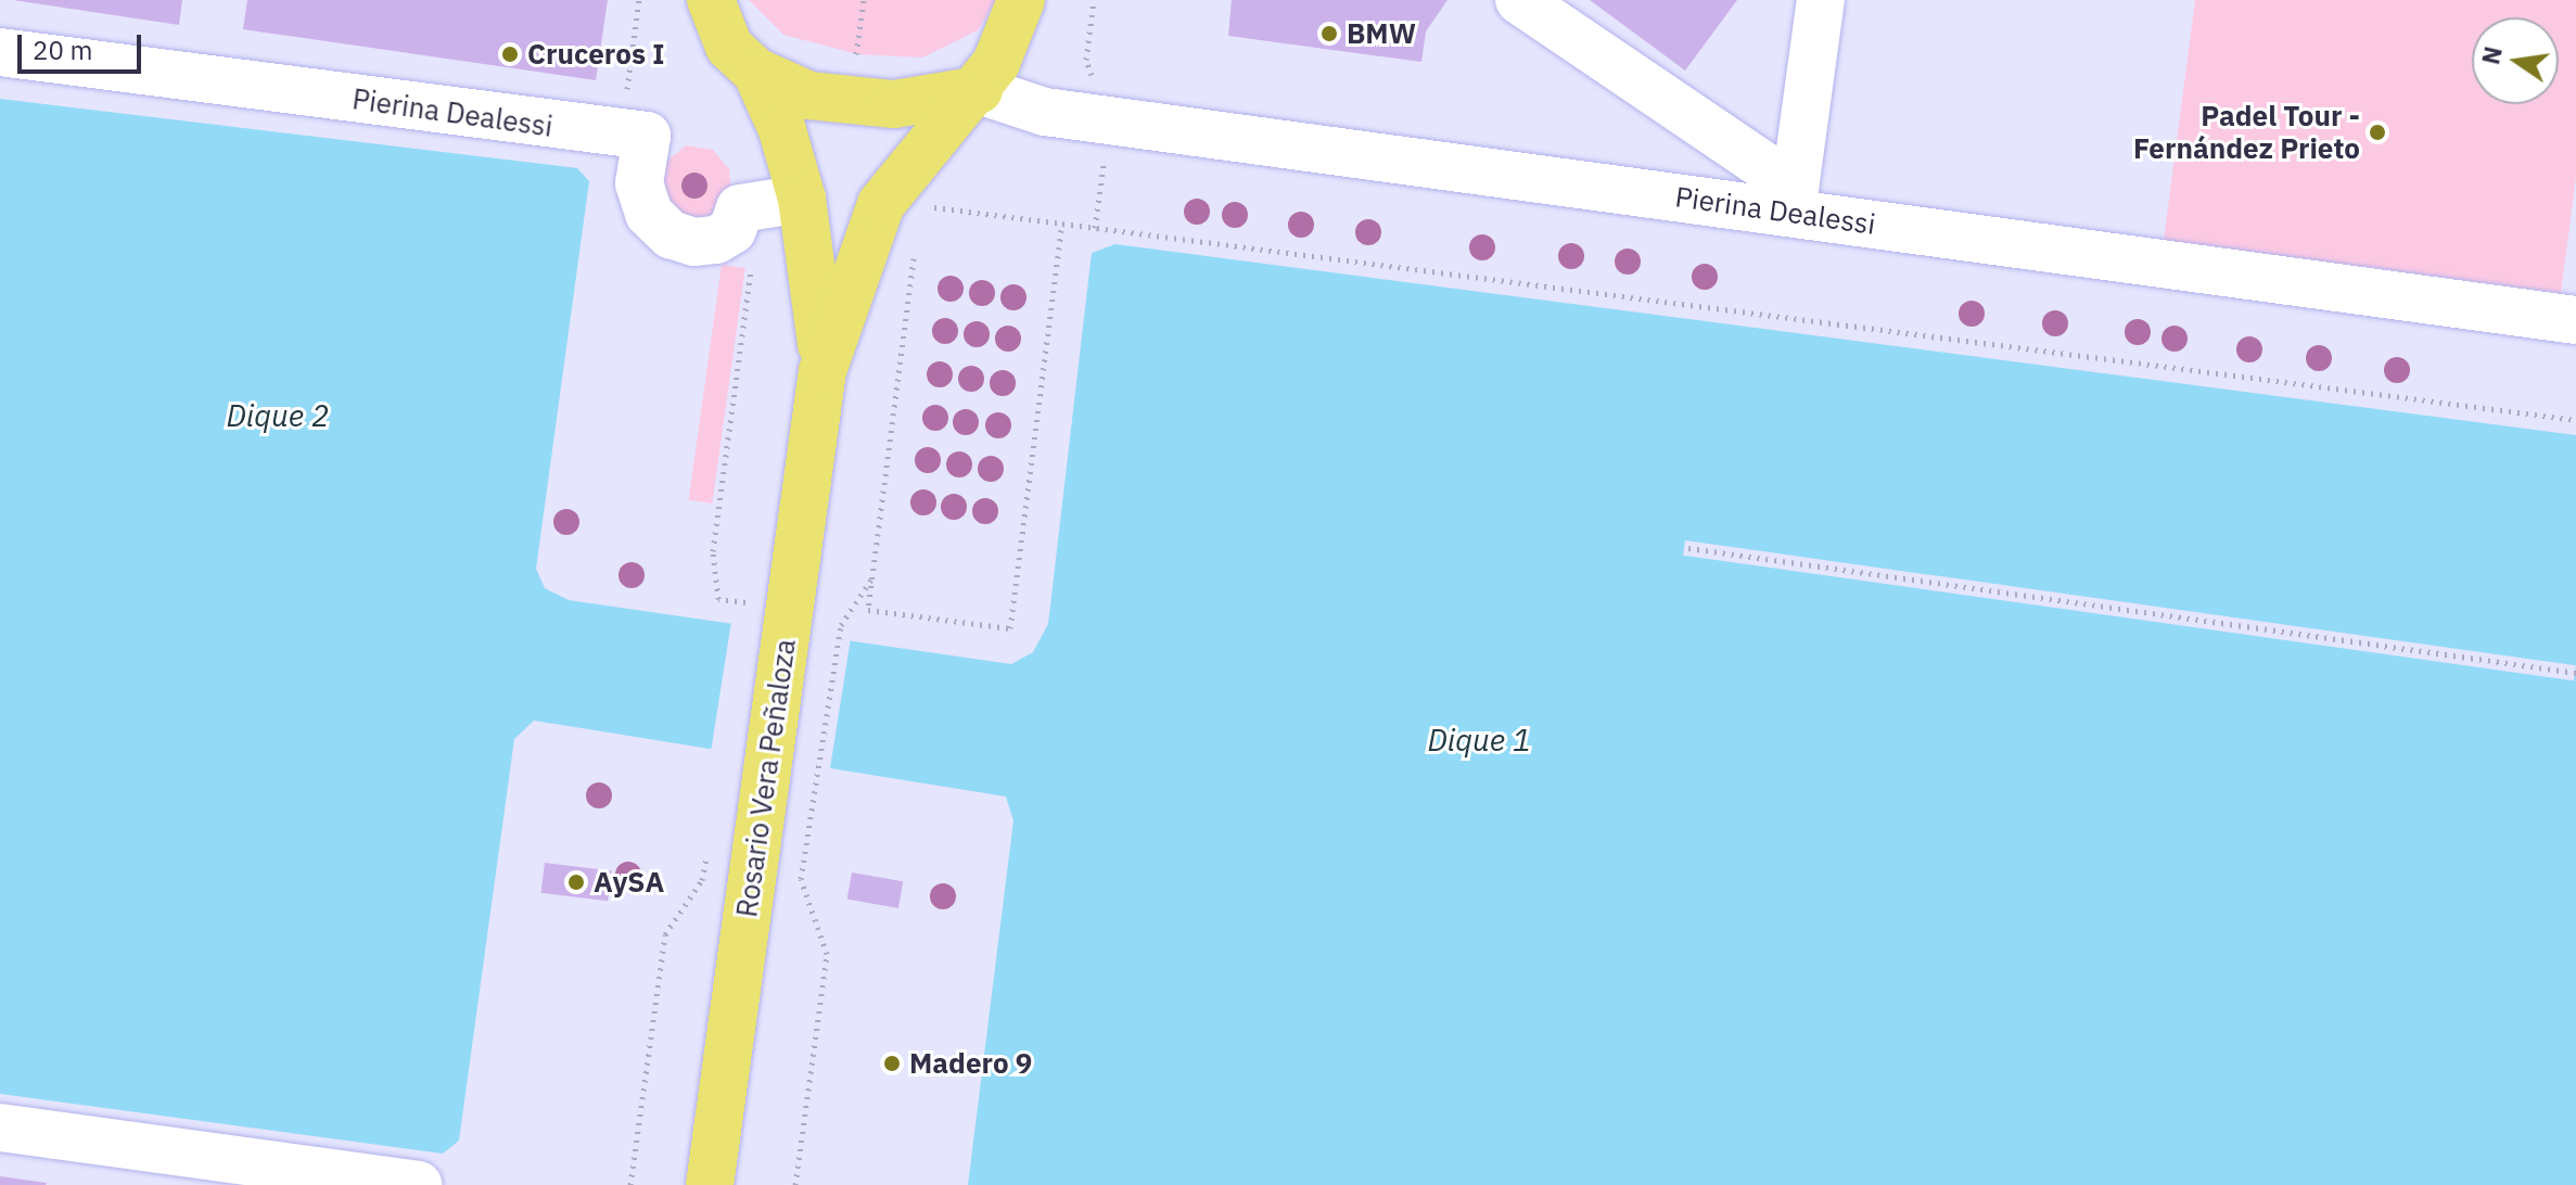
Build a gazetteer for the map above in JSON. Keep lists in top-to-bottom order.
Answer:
{
  "streets": {
    "main road": ["Rosario Vera Peñaloza"],
    "street": ["Pierina Dealessi"]
  },
  "crossings": [
    ["Pierina Dealessi", "Rosario Vera Peñaloza"]
  ],
  "water": ["Dique 2", "Dique 1"],
  "places": [
    "BMW",
    "Cruceros I",
    "Padel Tour - Fernández Prieto",
    "AySA",
    "Madero 9"
  ],
  "scale_bar": "20 m",
  "north": "left"
}
